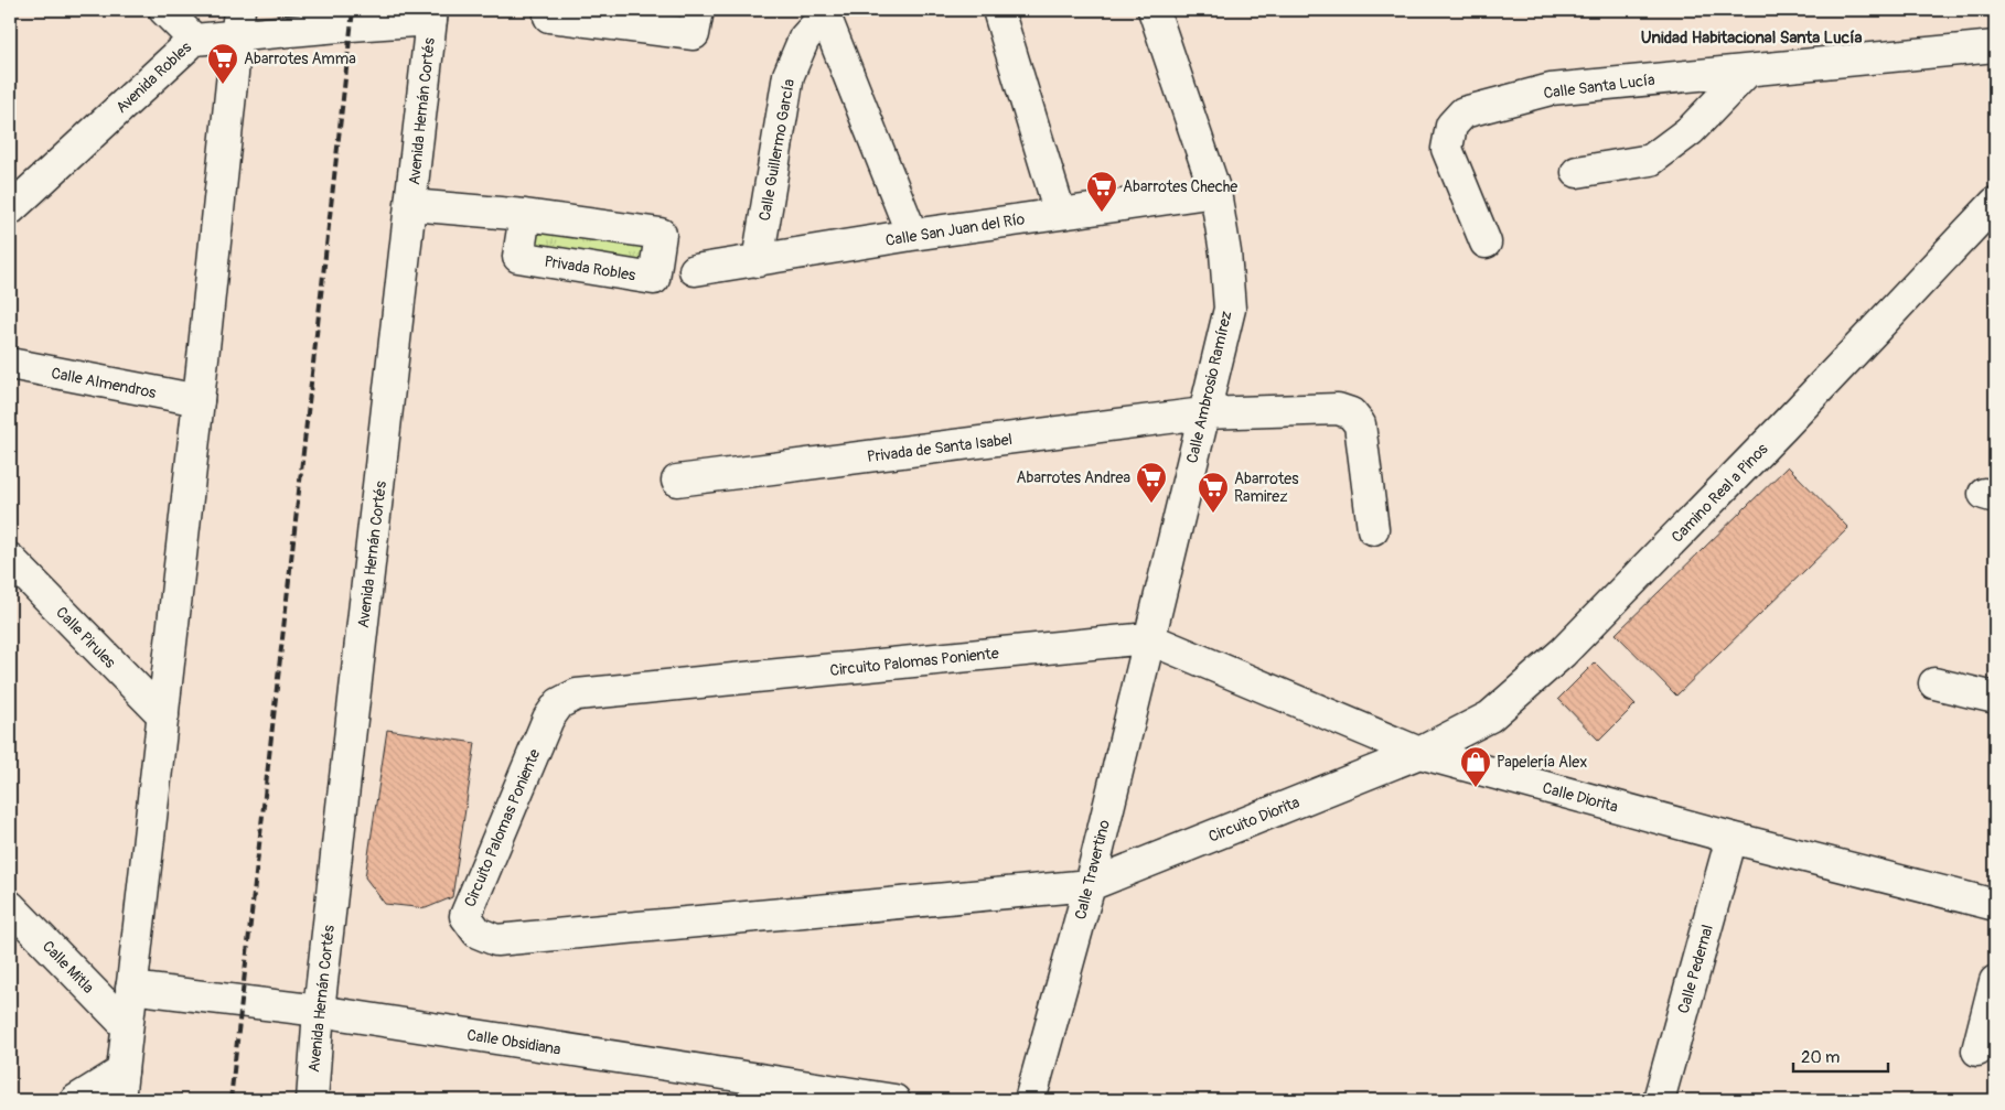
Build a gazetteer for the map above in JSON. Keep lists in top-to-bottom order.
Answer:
{
  "streets": {
    "street": [
      "Avenida Robles",
      "Calle Santa Lucía",
      "Avenida Hernán Cortés",
      "Calle Guillermo García",
      "Calle San Juan del Río",
      "Calle Almendros",
      "Calle Ambrosio Ramírez",
      "Privada de Santa Isabel",
      "Camino Real a Pinos",
      "Calle Pirules",
      "Circuito Palomas Poniente",
      "Calle Diorita",
      "Circuito Diorita",
      "Calle Travertino",
      "Calle Mitla",
      "Calle Pedernal",
      "Calle Obsidiana"
    ]
  },
  "crossings": [
    ["Avenida Robles", "Avenida Hernán Cortés"],
    ["Avenida Hernán Cortés", "Calle Obsidiana"],
    ["Calle Guillermo García", "Calle San Juan del Río"],
    ["Calle San Juan del Río", "Calle Ambrosio Ramírez"],
    ["Calle Ambrosio Ramírez", "Privada de Santa Isabel"],
    ["Calle Ambrosio Ramírez", "Circuito Palomas Poniente"],
    ["Calle Ambrosio Ramírez", "Calle Diorita"],
    ["Calle Ambrosio Ramírez", "Calle Travertino"],
    ["Camino Real a Pinos", "Calle Diorita"],
    ["Camino Real a Pinos", "Circuito Diorita"],
    ["Circuito Palomas Poniente", "Calle Diorita"],
    ["Circuito Palomas Poniente", "Circuito Diorita"],
    ["Circuito Palomas Poniente", "Calle Travertino"],
    ["Calle Diorita", "Circuito Diorita"],
    ["Calle Diorita", "Calle Travertino"],
    ["Calle Diorita", "Calle Pedernal"],
    ["Circuito Diorita", "Calle Travertino"]
  ],
  "districts": ["Unidad Habitacional Santa Lucía"],
  "places": {
    "supermarket": [
      "Abarrotes Amma",
      "Abarrotes Cheche",
      "Abarrotes Andrea",
      "Abarrotes Ramirez"
    ],
    "shop": ["Papelería Alex"]
  },
  "scale_bar": "20 m"
}
